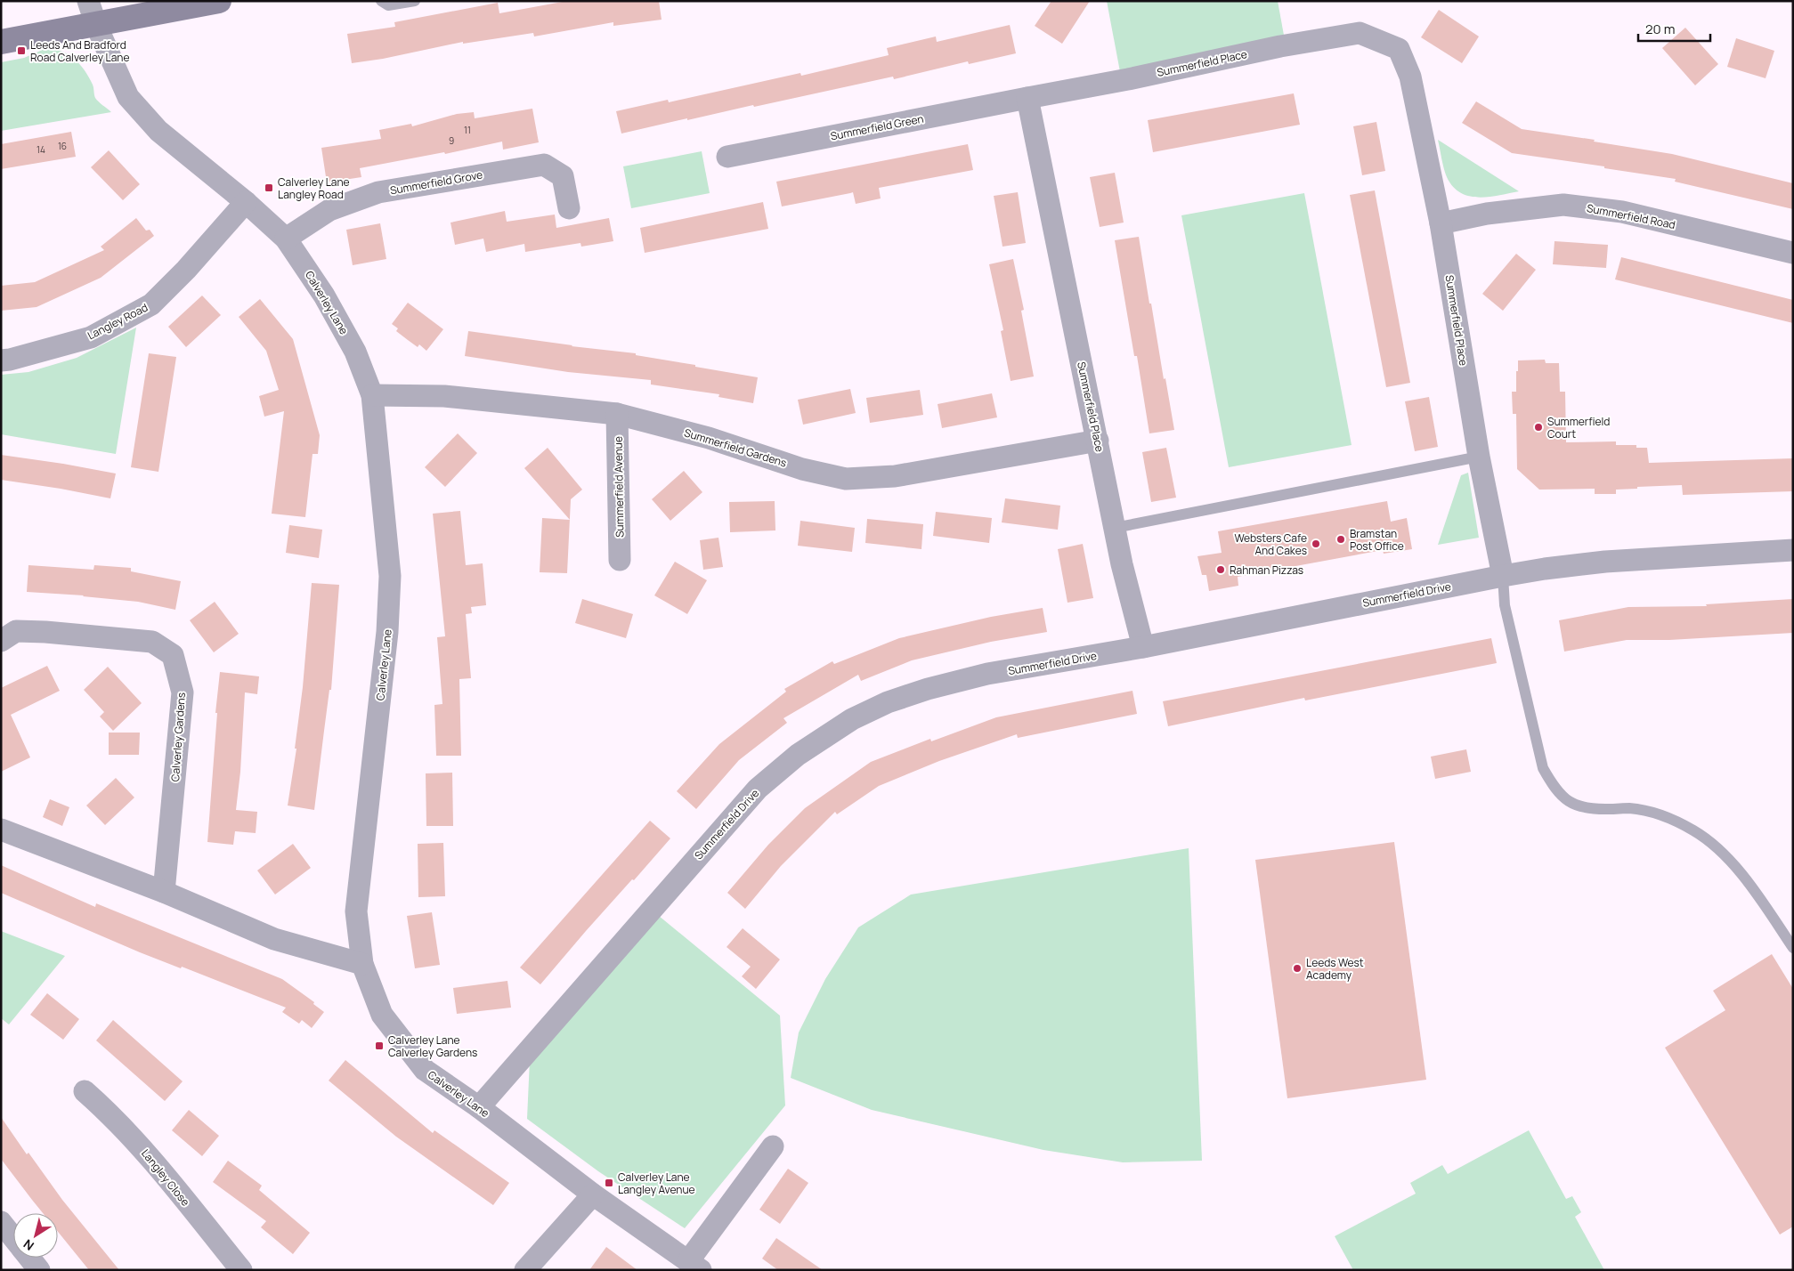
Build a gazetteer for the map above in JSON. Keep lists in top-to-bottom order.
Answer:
{
  "streets": {
    "street": [
      "Summerfield Place",
      "Summerfield Green",
      "Summerfield Grove",
      "Summerfield Road",
      "Calverley Lane",
      "Langley Road",
      "Summerfield Gardens",
      "Summerfield Avenue",
      "Summerfield Drive",
      "Calverley Gardens",
      "Langley Close"
    ]
  },
  "crossings": [
    ["Summerfield Place", "Summerfield Green"],
    ["Summerfield Place", "Summerfield Road"],
    ["Summerfield Place", "Summerfield Gardens"],
    ["Summerfield Place", "Summerfield Drive"],
    ["Summerfield Grove", "Calverley Lane"],
    ["Calverley Lane", "Langley Road"],
    ["Calverley Lane", "Summerfield Gardens"],
    ["Calverley Lane", "Summerfield Drive"],
    ["Summerfield Gardens", "Summerfield Avenue"]
  ],
  "places": {
    "transit": [
      "Leeds And Bradford Road Calverley Lane",
      "Calverley Lane Langley Road",
      "Calverley Lane Calverley Gardens",
      "Calverley Lane Langley Avenue"
    ],
    "other": [
      "Summerfield Court",
      "Bramstan Post Office",
      "Websters Cafe And Cakes",
      "Rahman Pizzas",
      "Leeds West Academy"
    ]
  },
  "house_numbers": [
    "11",
    "9",
    "16",
    "14"
  ],
  "scale_bar": "20 m",
  "north": "bottom left"
}
